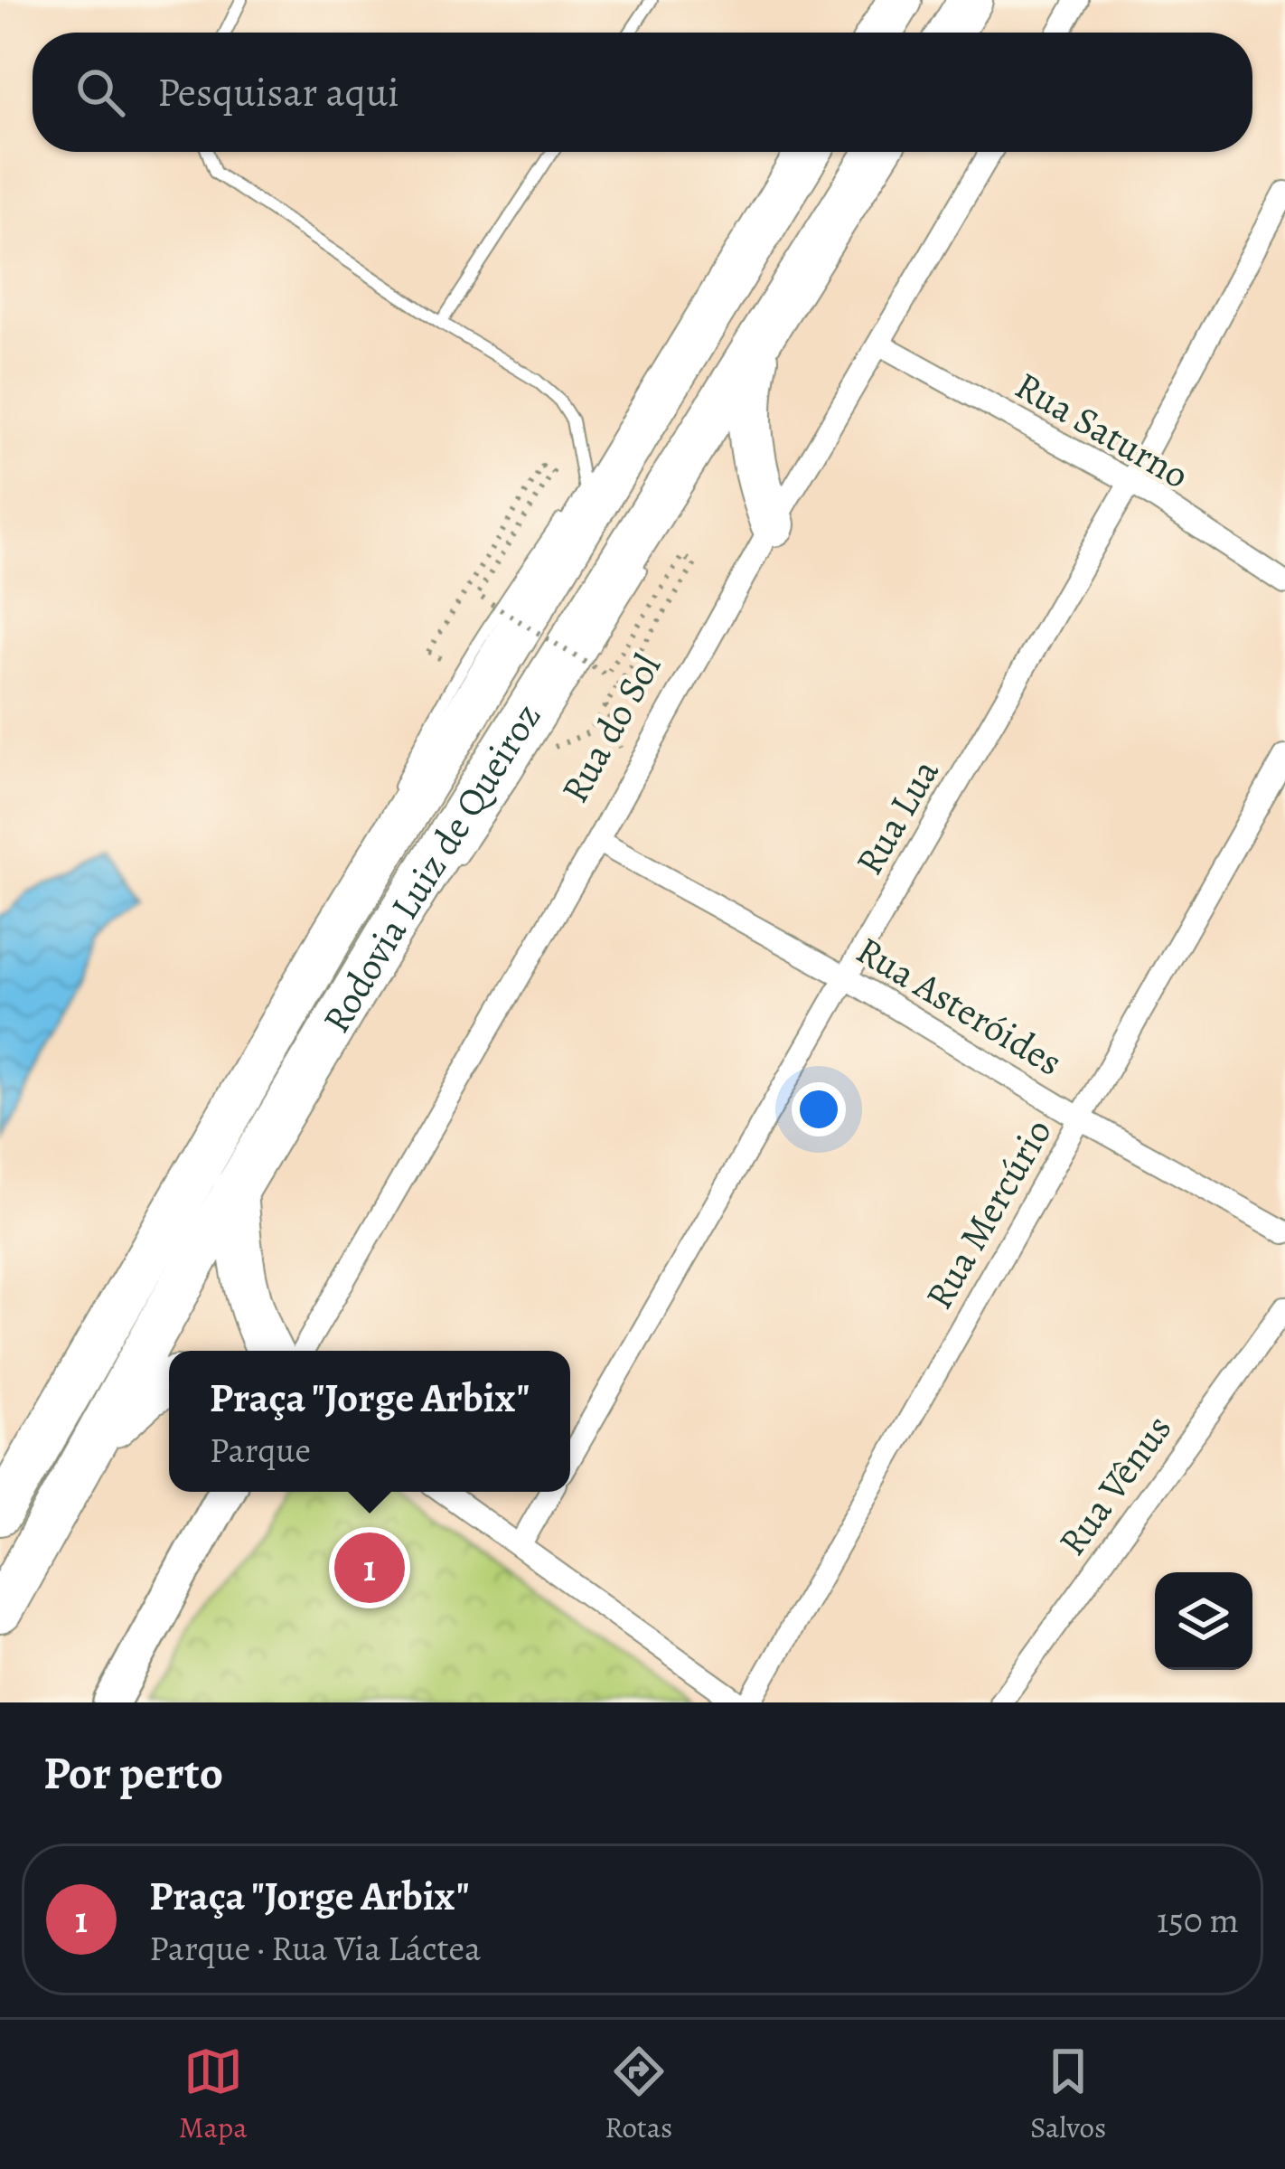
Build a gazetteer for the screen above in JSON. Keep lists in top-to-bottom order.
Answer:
{
  "streets": {
    "highway": ["Rodovia Luiz de Queiroz"],
    "street": [
      "Rua Saturno",
      "Rua do Sol",
      "Rua Lua",
      "Rua Asteróides",
      "Rua Mercúrio",
      "Rua Vênus"
    ]
  },
  "crossings": [
    ["Rua Saturno", "Rua do Sol"],
    ["Rua Saturno", "Rua Lua"],
    ["Rua do Sol", "Rua Asteróides"],
    ["Rua Lua", "Rua Asteróides"],
    ["Rua Asteróides", "Rua Mercúrio"]
  ],
  "page": {
    "search": "Pesquisar aqui",
    "popup": ["Praça \"Jorge Arbix\"", "Parque"],
    "pins": "1",
    "heading": "Por perto",
    "list": [
      {
        "mark": "1",
        "name": "Praça \"Jorge Arbix\"",
        "note": "Parque · Rua Via Láctea",
        "value": "150 m"
      }
    ],
    "nav": ["Mapa", "Rotas", "Salvos"]
  }
}
